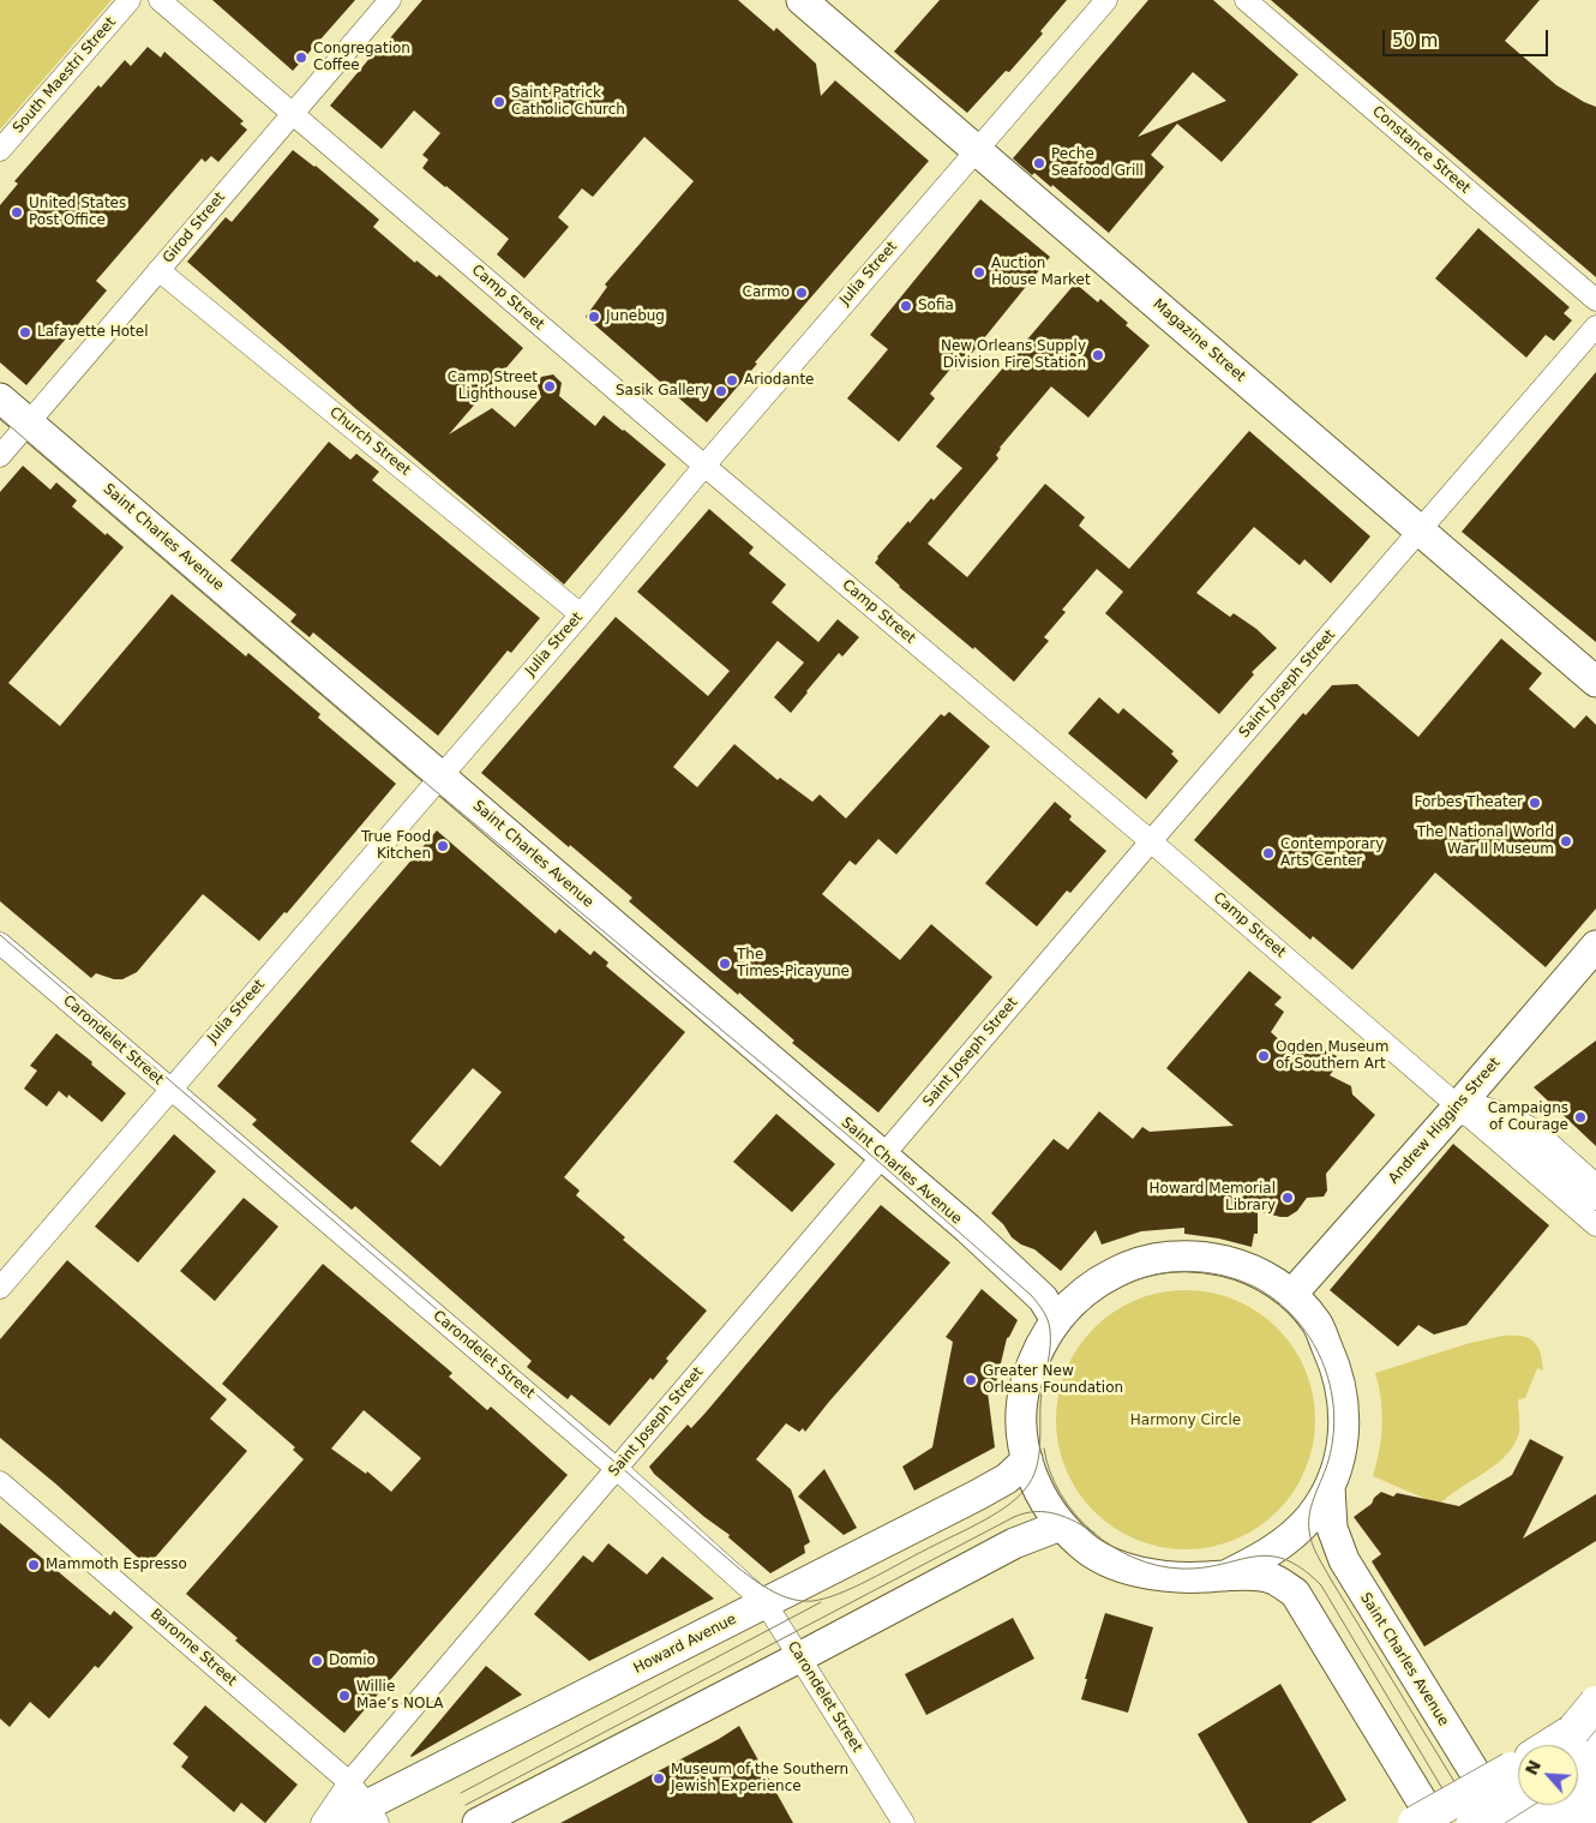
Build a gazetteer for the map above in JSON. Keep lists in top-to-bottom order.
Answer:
{
  "streets": {
    "main road": [
      "Magazine Street",
      "Saint Charles Avenue",
      "Andrew Higgins Street",
      "Howard Avenue"
    ],
    "street": [
      "South Maestri Street",
      "Constance Street",
      "Girod Street",
      "Julia Street",
      "Camp Street",
      "Church Street",
      "Saint Joseph Street",
      "Carondelet Street",
      "Baronne Street"
    ]
  },
  "crossings": [
    ["Girod Street", "Camp Street"],
    ["Girod Street", "Church Street"],
    ["Girod Street", "Saint Charles Avenue"],
    ["Julia Street", "Camp Street"],
    ["Julia Street", "Magazine Street"],
    ["Julia Street", "Church Street"],
    ["Julia Street", "Saint Charles Avenue"],
    ["Julia Street", "Carondelet Street"],
    ["Camp Street", "Saint Joseph Street"],
    ["Camp Street", "Andrew Higgins Street"],
    ["Magazine Street", "Saint Joseph Street"],
    ["Saint Charles Avenue", "Saint Joseph Street"],
    ["Saint Charles Avenue", "Andrew Higgins Street"],
    ["Saint Charles Avenue", "Howard Avenue"],
    ["Saint Joseph Street", "Carondelet Street"],
    ["Saint Joseph Street", "Howard Avenue"],
    ["Saint Joseph Street", "Baronne Street"],
    ["Carondelet Street", "Howard Avenue"],
    ["Howard Avenue", "Baronne Street"]
  ],
  "parks": ["Harmony Circle"],
  "places": [
    "Congregation Coffee",
    "Saint Patrick Catholic Church",
    "Peche Seafood Grill",
    "United States Post Office",
    "Auction House Market",
    "Carmo",
    "Sofia",
    "Junebug",
    "Lafayette Hotel",
    "New Orleans Supply Division Fire Station",
    "Ariodante",
    "Camp Street Lighthouse",
    "Sasik Gallery",
    "Forbes Theater",
    "The National World War II Museum",
    "True Food Kitchen",
    "Contemporary Arts Center",
    "The Times-Picayune",
    "Ogden Museum of Southern Art",
    "Campaigns of Courage",
    "Howard Memorial Library",
    "Greater New Orleans Foundation",
    "Mammoth Espresso",
    "Domio",
    "Willie Mae’s NOLA",
    "Museum of the Southern Jewish Experience"
  ],
  "scale_bar": "50 m",
  "north": "top left"
}
